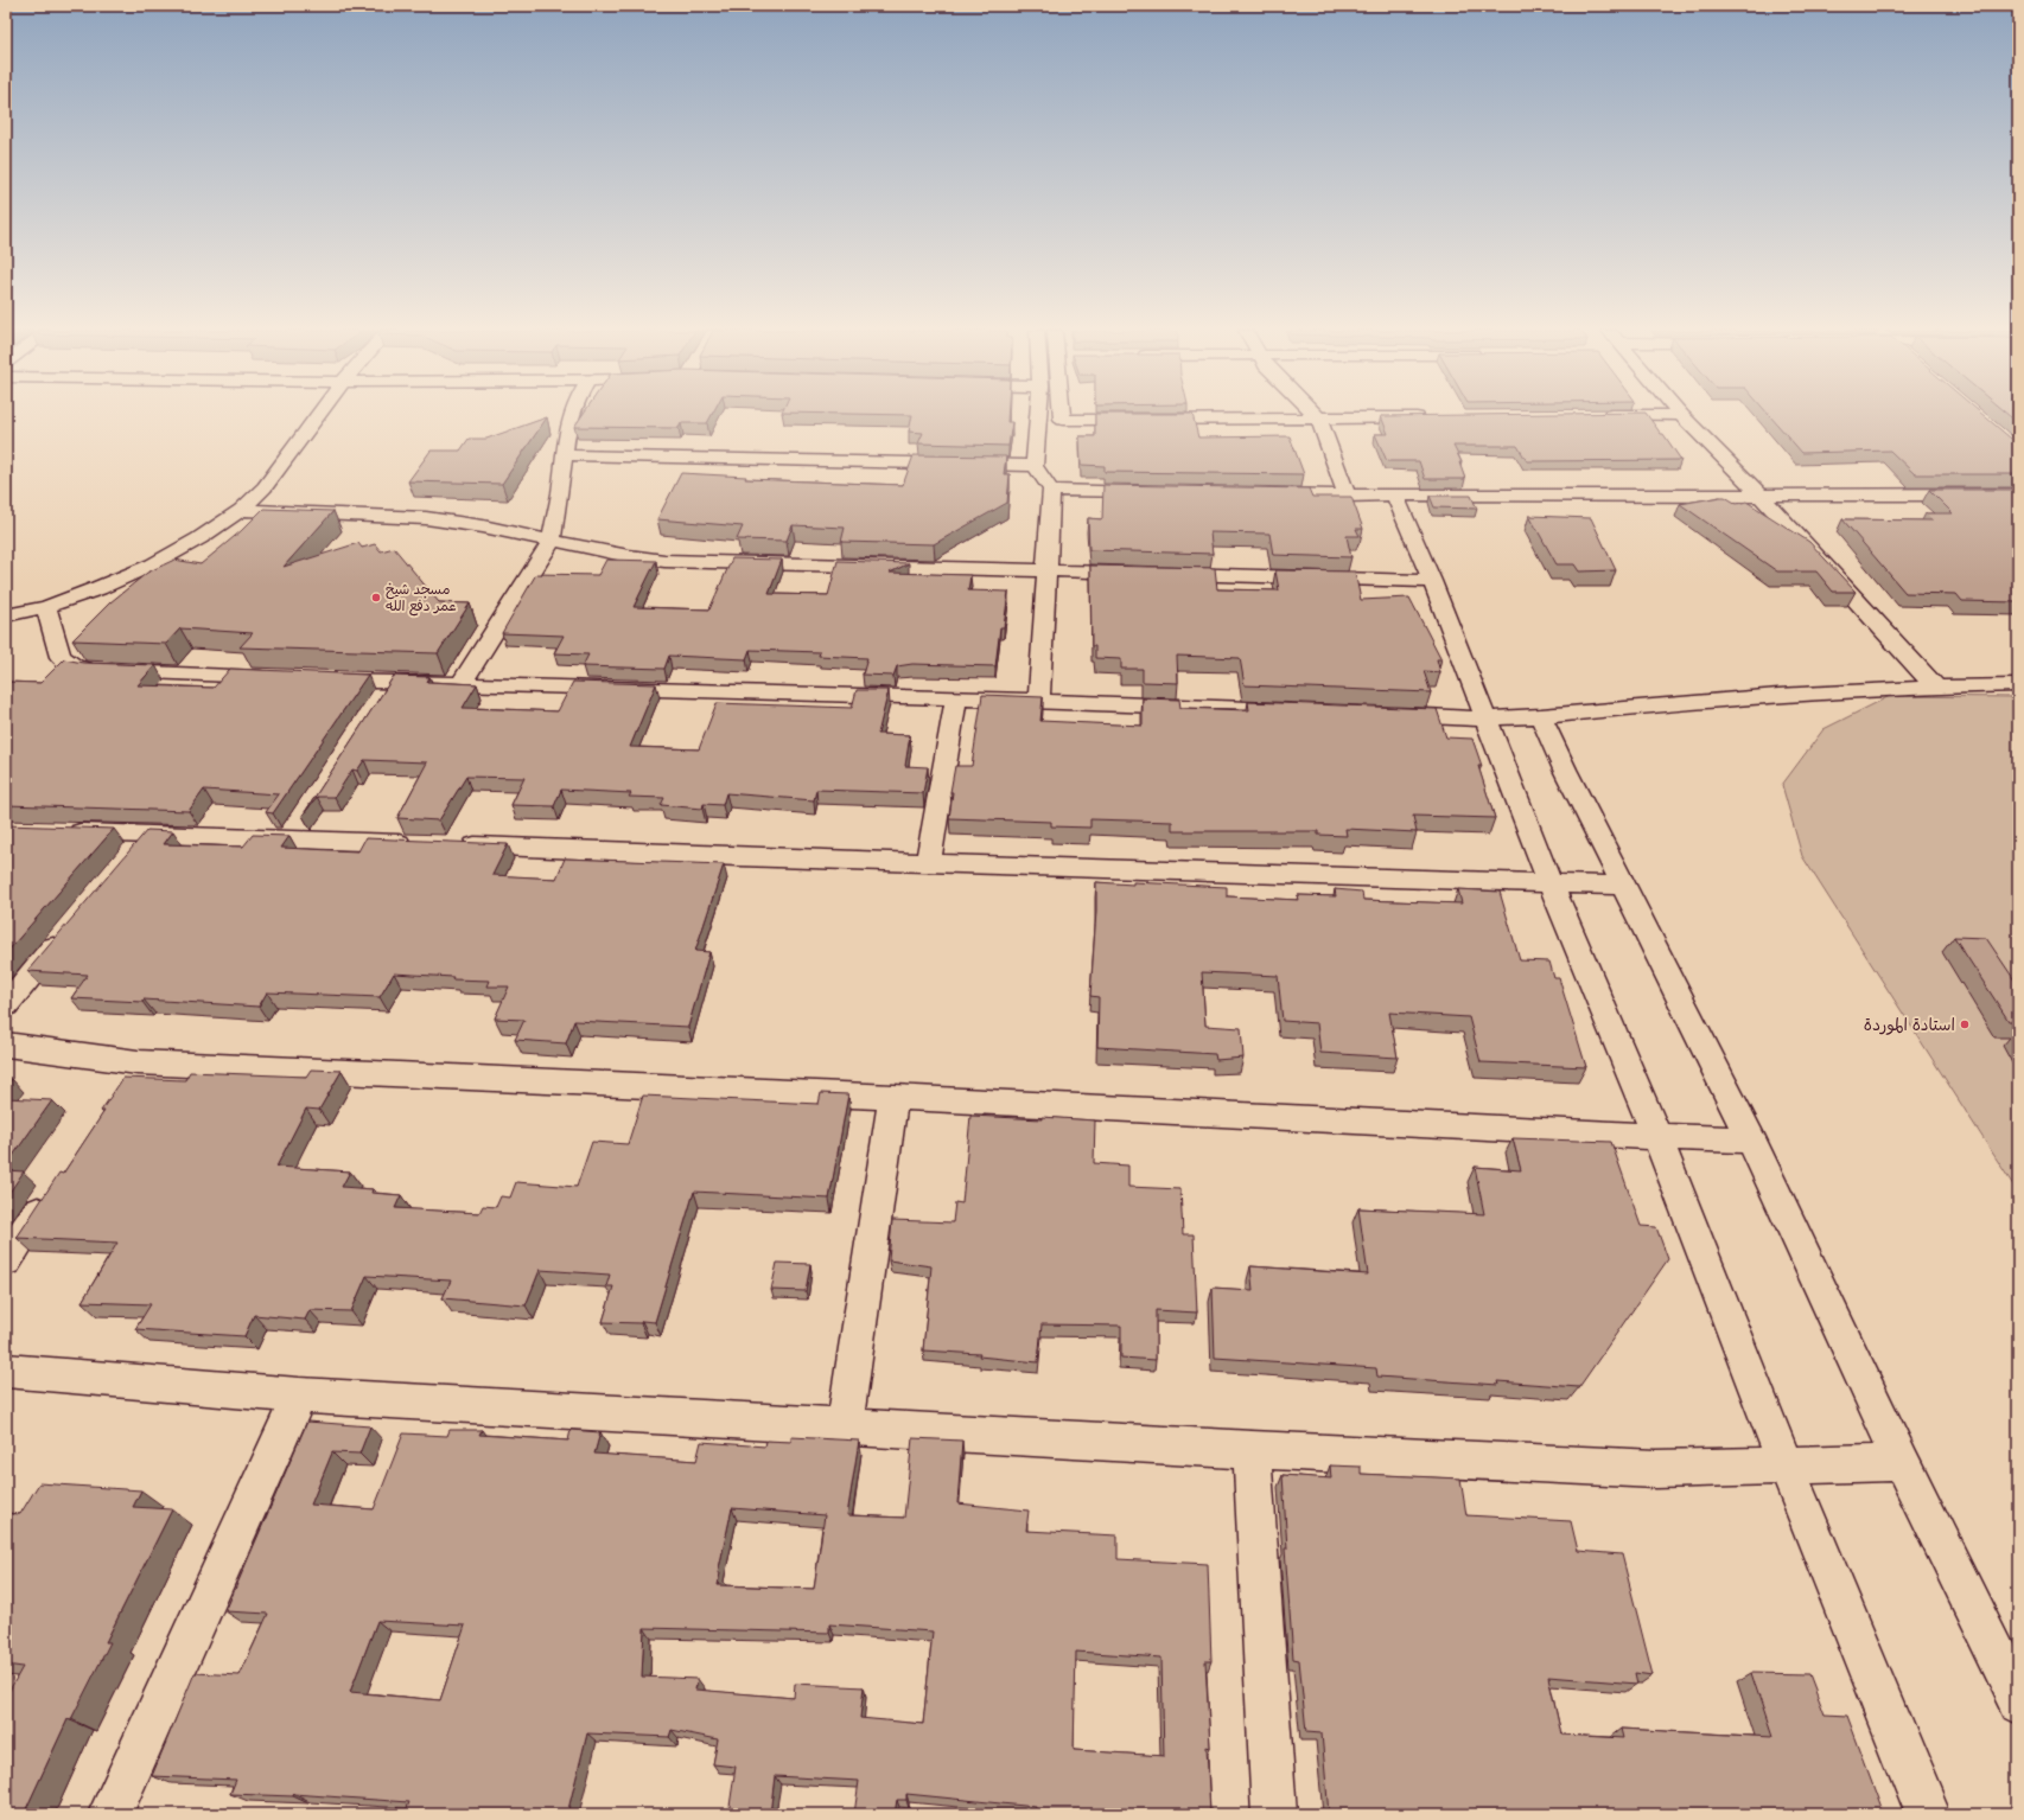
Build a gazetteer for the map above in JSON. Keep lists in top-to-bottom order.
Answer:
{
  "places": ["مسجد شيخ عمر دفع الله", "استادة الموردة"]
}
